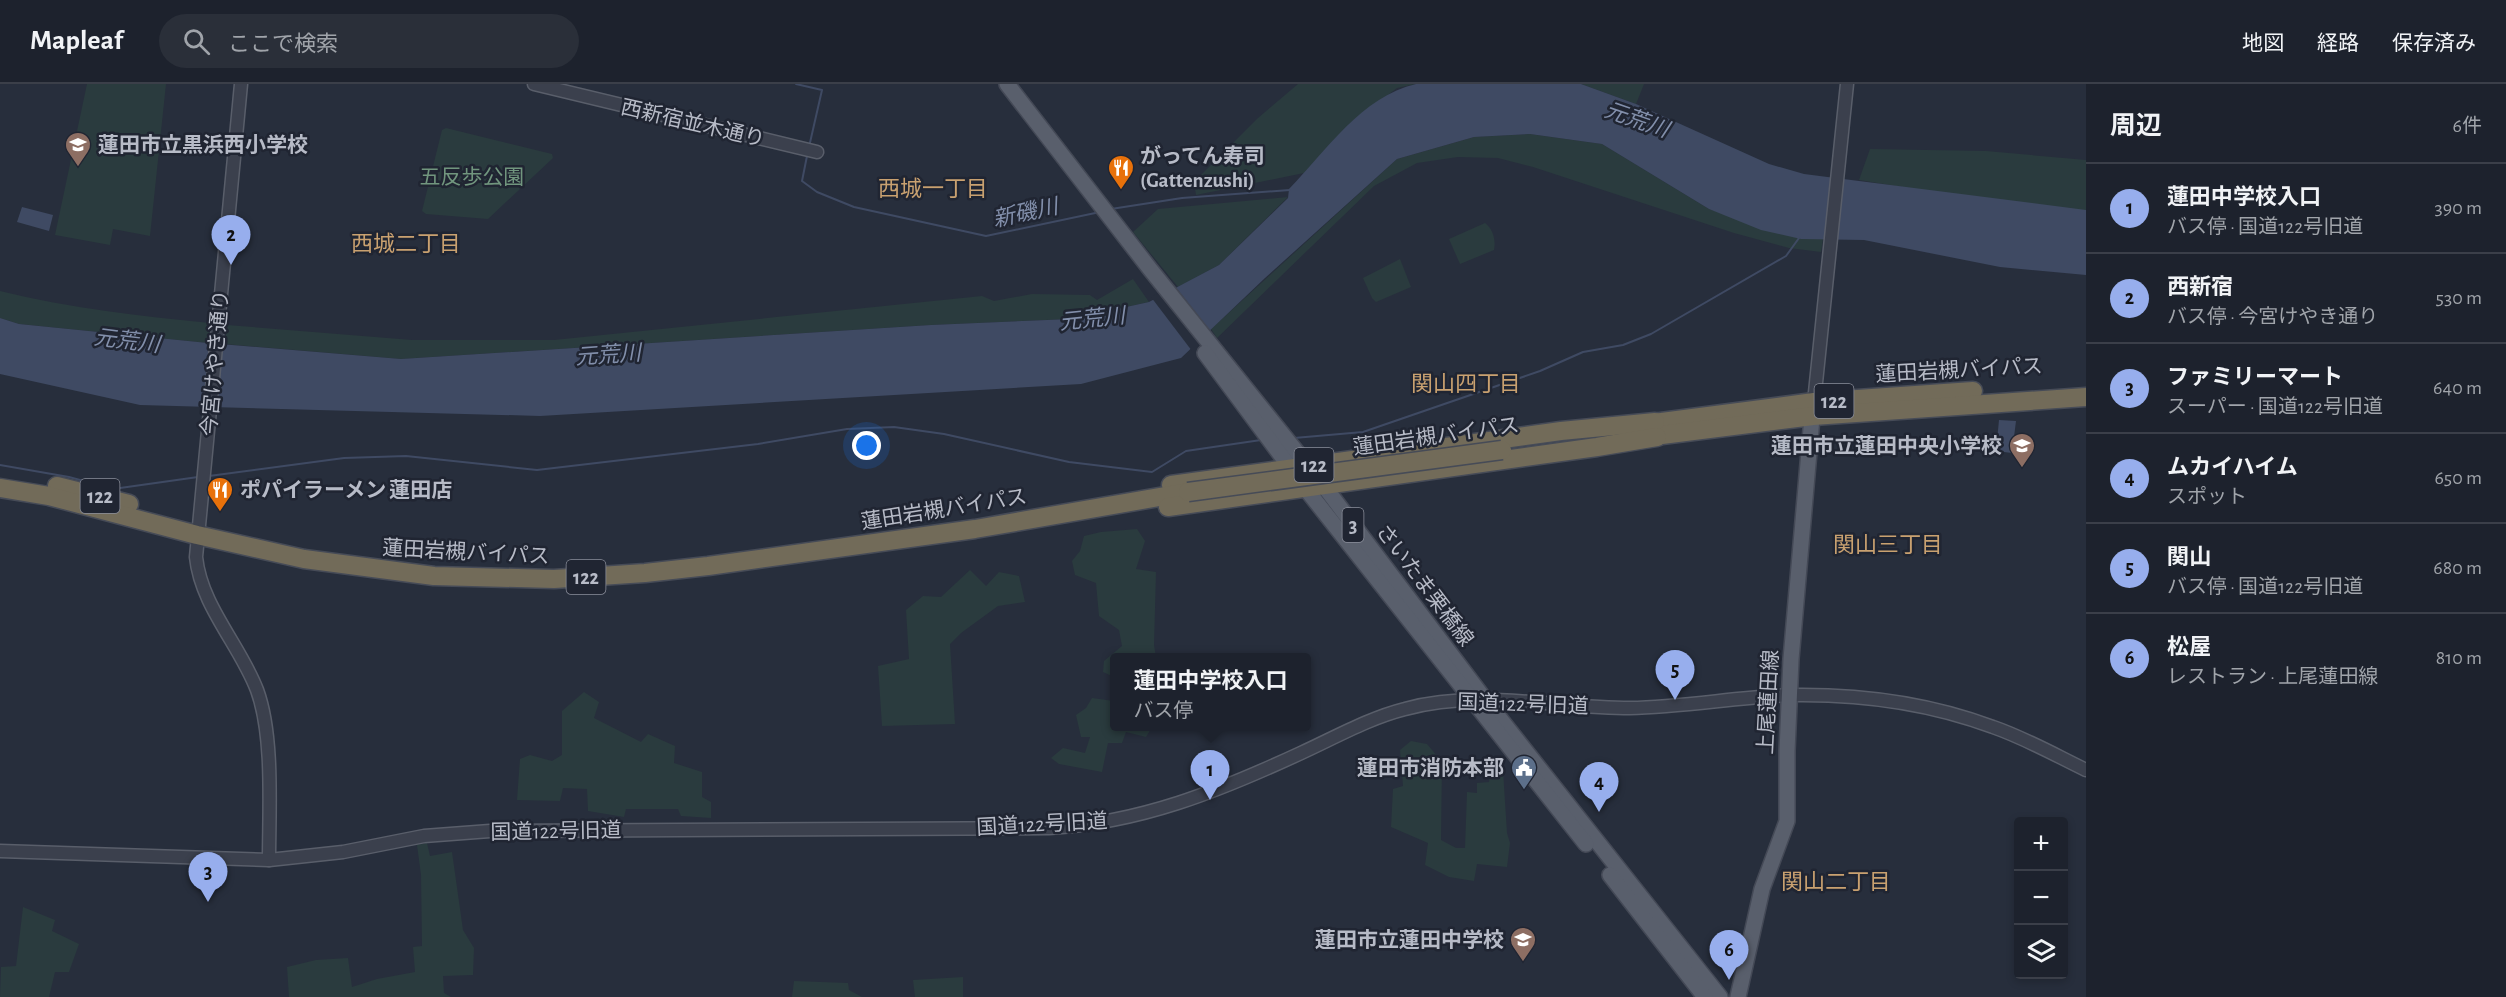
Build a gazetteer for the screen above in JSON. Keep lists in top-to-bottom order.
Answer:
{
  "streets": {
    "highway": ["蓮田岩槻バイパス", "122"],
    "main road": ["3", "さいたま栗橋線", "上尾蓮田線"],
    "street": ["西新宿並木通り", "今宮けやき通り", "国道122号旧道"]
  },
  "crossings": [
    ["今宮けやき通り", "蓮田岩槻バイパス"],
    ["今宮けやき通り", "国道122号旧道"],
    ["蓮田岩槻バイパス", "122"],
    ["蓮田岩槻バイパス", "上尾蓮田線"],
    ["122", "さいたま栗橋線"],
    ["さいたま栗橋線", "国道122号旧道"],
    ["上尾蓮田線", "国道122号旧道"]
  ],
  "districts": [
    "西城一丁目",
    "西城二丁目",
    "関山四丁目",
    "関山三丁目",
    "関山二丁目"
  ],
  "water": ["元荒川", "新磯川"],
  "parks": ["五反歩公園"],
  "places": {
    "school or university": ["蓮田市立黒浜西小学校", "蓮田市立蓮田中央小学校", "蓮田市立蓮田中学校"],
    "restaurant": ["がってん寿司 (Gattenzushi)", "ポパイラーメン 蓮田店"],
    "public building": ["蓮田市消防本部"]
  },
  "page": {
    "header": "Mapleaf",
    "search": "ここで検索",
    "nav": ["地図", "経路", "保存済み"],
    "heading": ["周辺", "6件"],
    "list": [
      {
        "mark": "1",
        "name": "蓮田中学校入口",
        "note": "バス停 · 国道122号旧道",
        "value": "390 m"
      },
      {
        "mark": "2",
        "name": "西新宿",
        "note": "バス停 · 今宮けやき通り",
        "value": "530 m"
      },
      {
        "mark": "3",
        "name": "ファミリーマート",
        "note": "スーパー · 国道122号旧道",
        "value": "640 m"
      },
      {
        "mark": "4",
        "name": "ムカイハイム",
        "note": "スポット",
        "value": "650 m"
      },
      {
        "mark": "5",
        "name": "関山",
        "note": "バス停 · 国道122号旧道",
        "value": "680 m"
      },
      {
        "mark": "6",
        "name": "松屋",
        "note": "レストラン · 上尾蓮田線",
        "value": "810 m"
      }
    ],
    "pins": [
      "2",
      "5",
      "1",
      "4",
      "3",
      "6"
    ],
    "popup": ["蓮田中学校入口", "バス停"],
    "map_buttons": ["+", "−"]
  }
}
